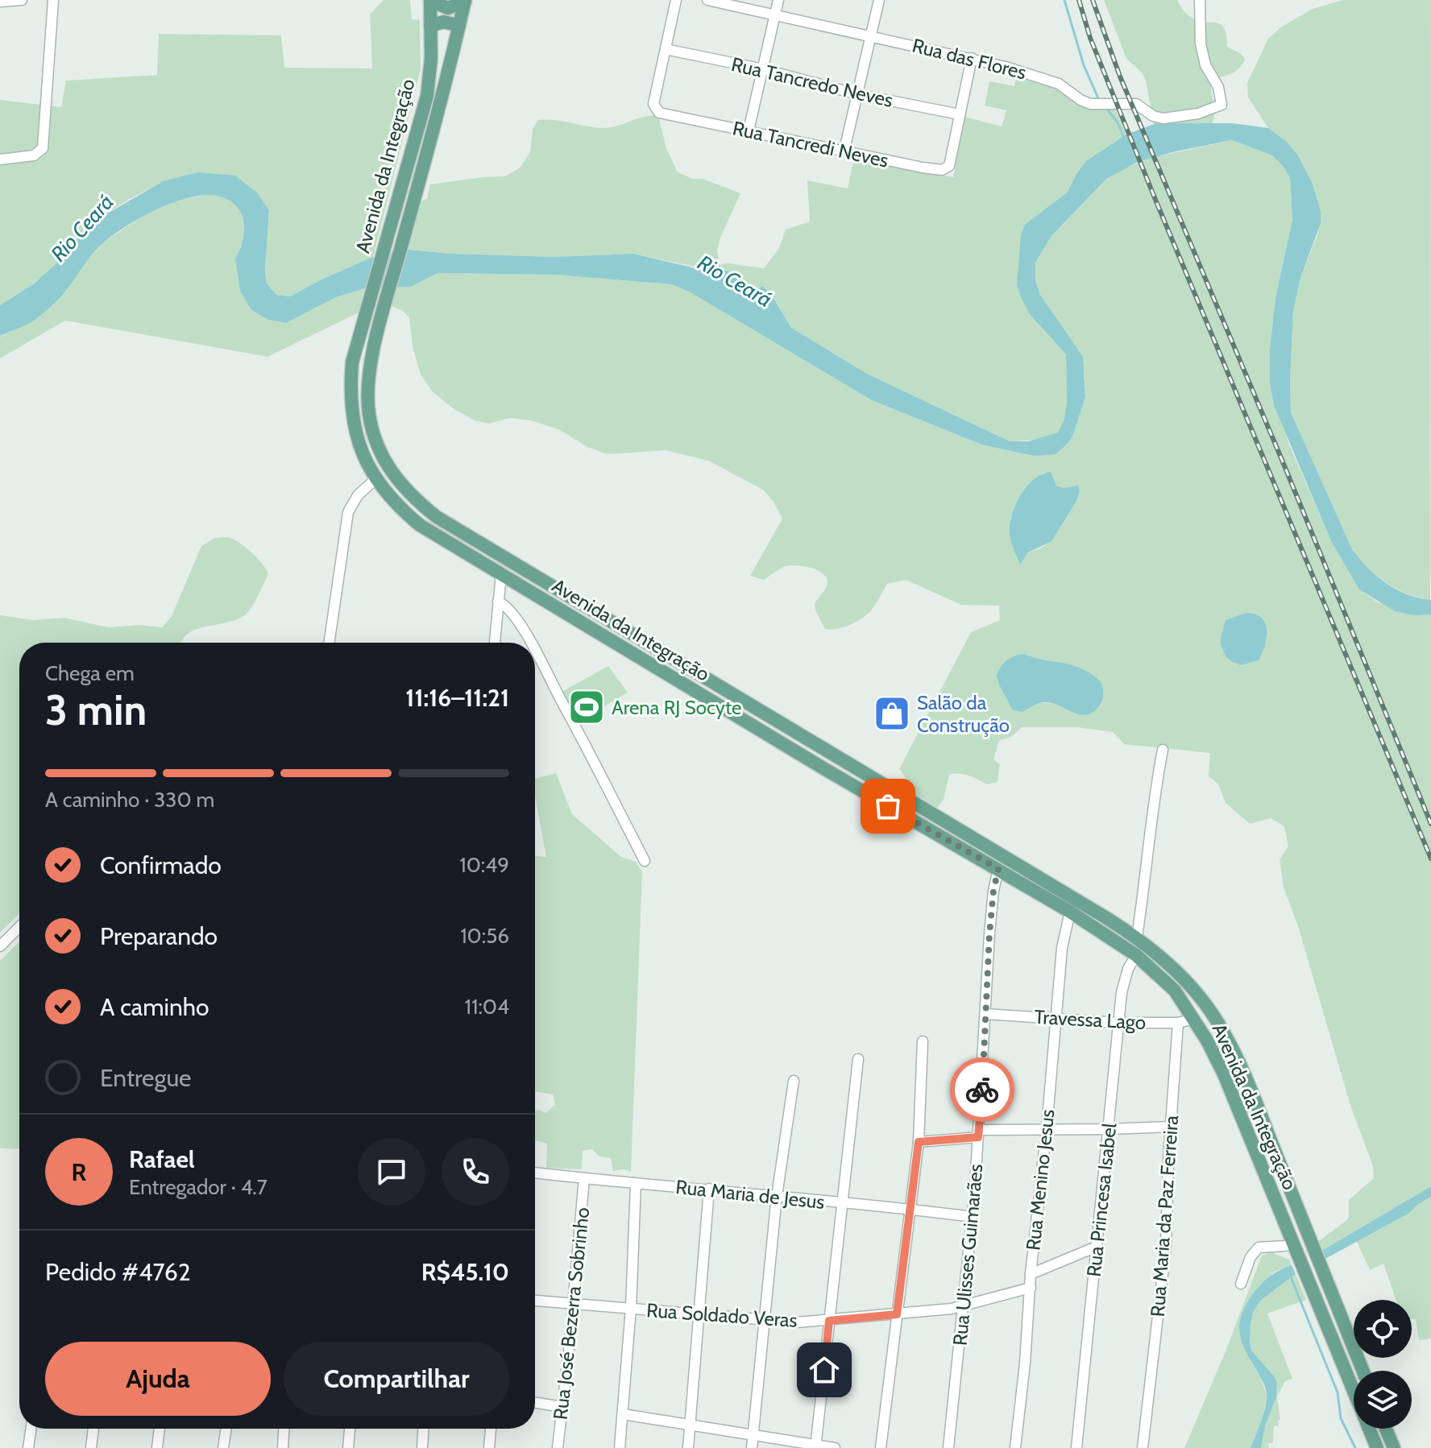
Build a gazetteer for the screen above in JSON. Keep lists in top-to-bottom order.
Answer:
{
  "streets": {
    "main road": ["Avenida da Integração"],
    "street": [
      "Rua das Flores",
      "Rua Tancredo Neves",
      "Rua Tancredi Neves",
      "Travessa Lago",
      "Rua Menino Jesus",
      "Rua Maria de Jesus",
      "Rua Princesa Isabel",
      "Rua Maria da Paz Ferreira",
      "Rua Ulisses Guimarães",
      "Rua José Bezerra Sobrinho",
      "Rua Soldado Veras"
    ]
  },
  "crossings": [
    ["Rua Tancredo Neves", "Rua Tancredi Neves"],
    ["Avenida da Integração", "Travessa Lago"],
    ["Avenida da Integração", "Rua Menino Jesus"],
    ["Avenida da Integração", "Rua Princesa Isabel"],
    ["Avenida da Integração", "Rua Ulisses Guimarães"],
    ["Travessa Lago", "Rua Menino Jesus"],
    ["Travessa Lago", "Rua Princesa Isabel"],
    ["Travessa Lago", "Rua Maria da Paz Ferreira"],
    ["Travessa Lago", "Rua Ulisses Guimarães"],
    ["Rua Menino Jesus", "Rua Soldado Veras"],
    ["Rua Maria de Jesus", "Rua Ulisses Guimarães"],
    ["Rua Maria de Jesus", "Rua José Bezerra Sobrinho"],
    ["Rua Ulisses Guimarães", "Rua Soldado Veras"],
    ["Rua José Bezerra Sobrinho", "Rua Soldado Veras"]
  ],
  "water": ["Rio Ceará"],
  "places": {
    "sports": ["Arena RJ Socyte"],
    "shop": ["Salão da Construção"]
  },
  "page": {
    "heading": ["3 min", "Chega em", "11:16–11:21"],
    "panel": [
      "Rafael",
      "Entregador · 4.7",
      "Pedido #4762",
      "R$45.10"
    ],
    "bar": "A caminho · 330 m",
    "list": [
      ["Confirmado", "10:49"],
      ["Preparando", "10:56"],
      ["A caminho", "11:04"],
      "Entregue"
    ],
    "round": "R",
    "buttons": ["Ajuda", "Compartilhar"]
  }
}
